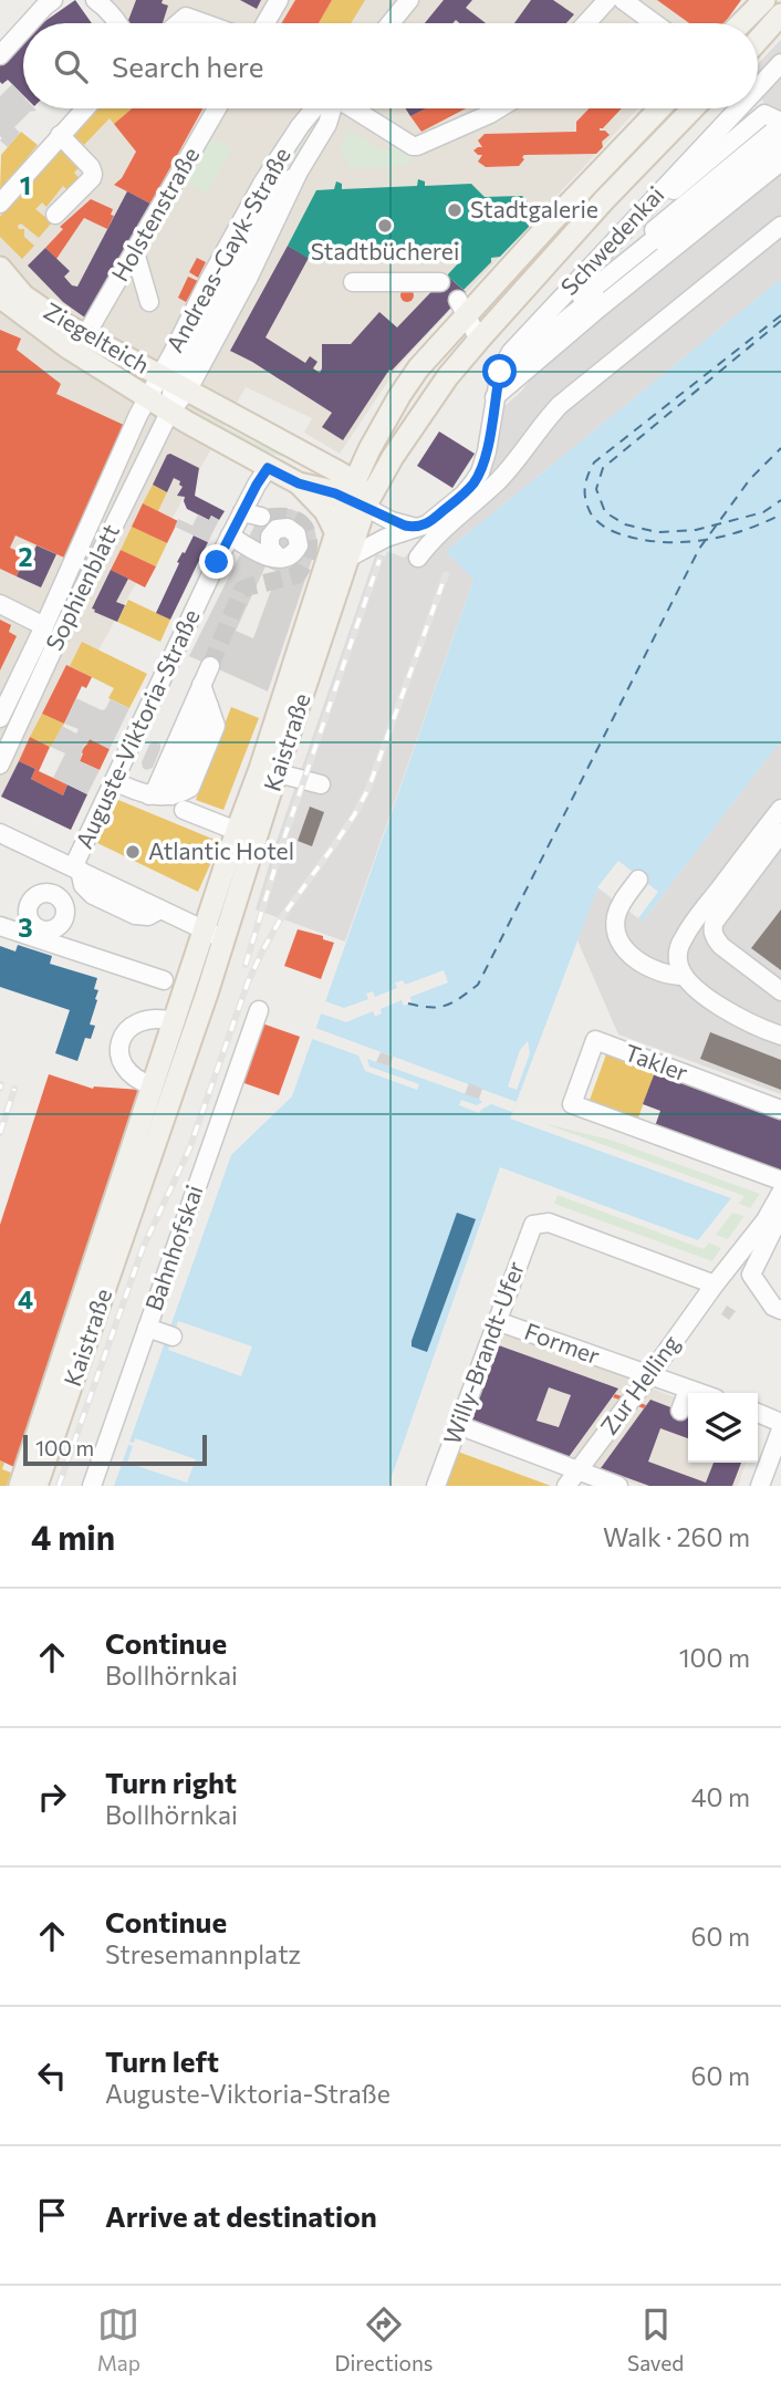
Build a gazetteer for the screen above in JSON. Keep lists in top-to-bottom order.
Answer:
{
  "streets": {
    "main road": ["Ziegelteich", "Kaistraße"],
    "street": [
      "Holstenstraße",
      "Schwedenkai",
      "Andreas-Gayk-Straße",
      "Sophienblatt",
      "Auguste-Viktoria-Straße",
      "Takler",
      "Bahnhofskai",
      "Former",
      "Willy-Brandt-Ufer",
      "Zur Helling"
    ]
  },
  "crossings": [
    ["Holstenstraße", "Ziegelteich"],
    ["Andreas-Gayk-Straße", "Ziegelteich"],
    ["Andreas-Gayk-Straße", "Sophienblatt"],
    ["Ziegelteich", "Sophienblatt"],
    ["Ziegelteich", "Auguste-Viktoria-Straße"],
    ["Ziegelteich", "Kaistraße"],
    ["Former", "Willy-Brandt-Ufer"],
    ["Former", "Zur Helling"],
    ["Willy-Brandt-Ufer", "Zur Helling"]
  ],
  "places": ["Stadtgalerie", "Stadtbücherei", "Atlantic Hotel"],
  "scale_bar": "100 m",
  "page": {
    "search": "Search here",
    "scale": "100 m",
    "heading": ["4 min", "Walk · 260 m"],
    "list": [
      ["Continue", "Bollhörnkai", "100 m"],
      ["Turn right", "Bollhörnkai", "40 m"],
      ["Continue", "Stresemannplatz", "60 m"],
      ["Turn left", "Auguste-Viktoria-Straße", "60 m"],
      "Arrive at destination"
    ],
    "nav": ["Map", "Directions", "Saved"]
  },
  "grid": {
    "rows": [
      "1",
      "2",
      "3",
      "4"
    ]
  }
}
